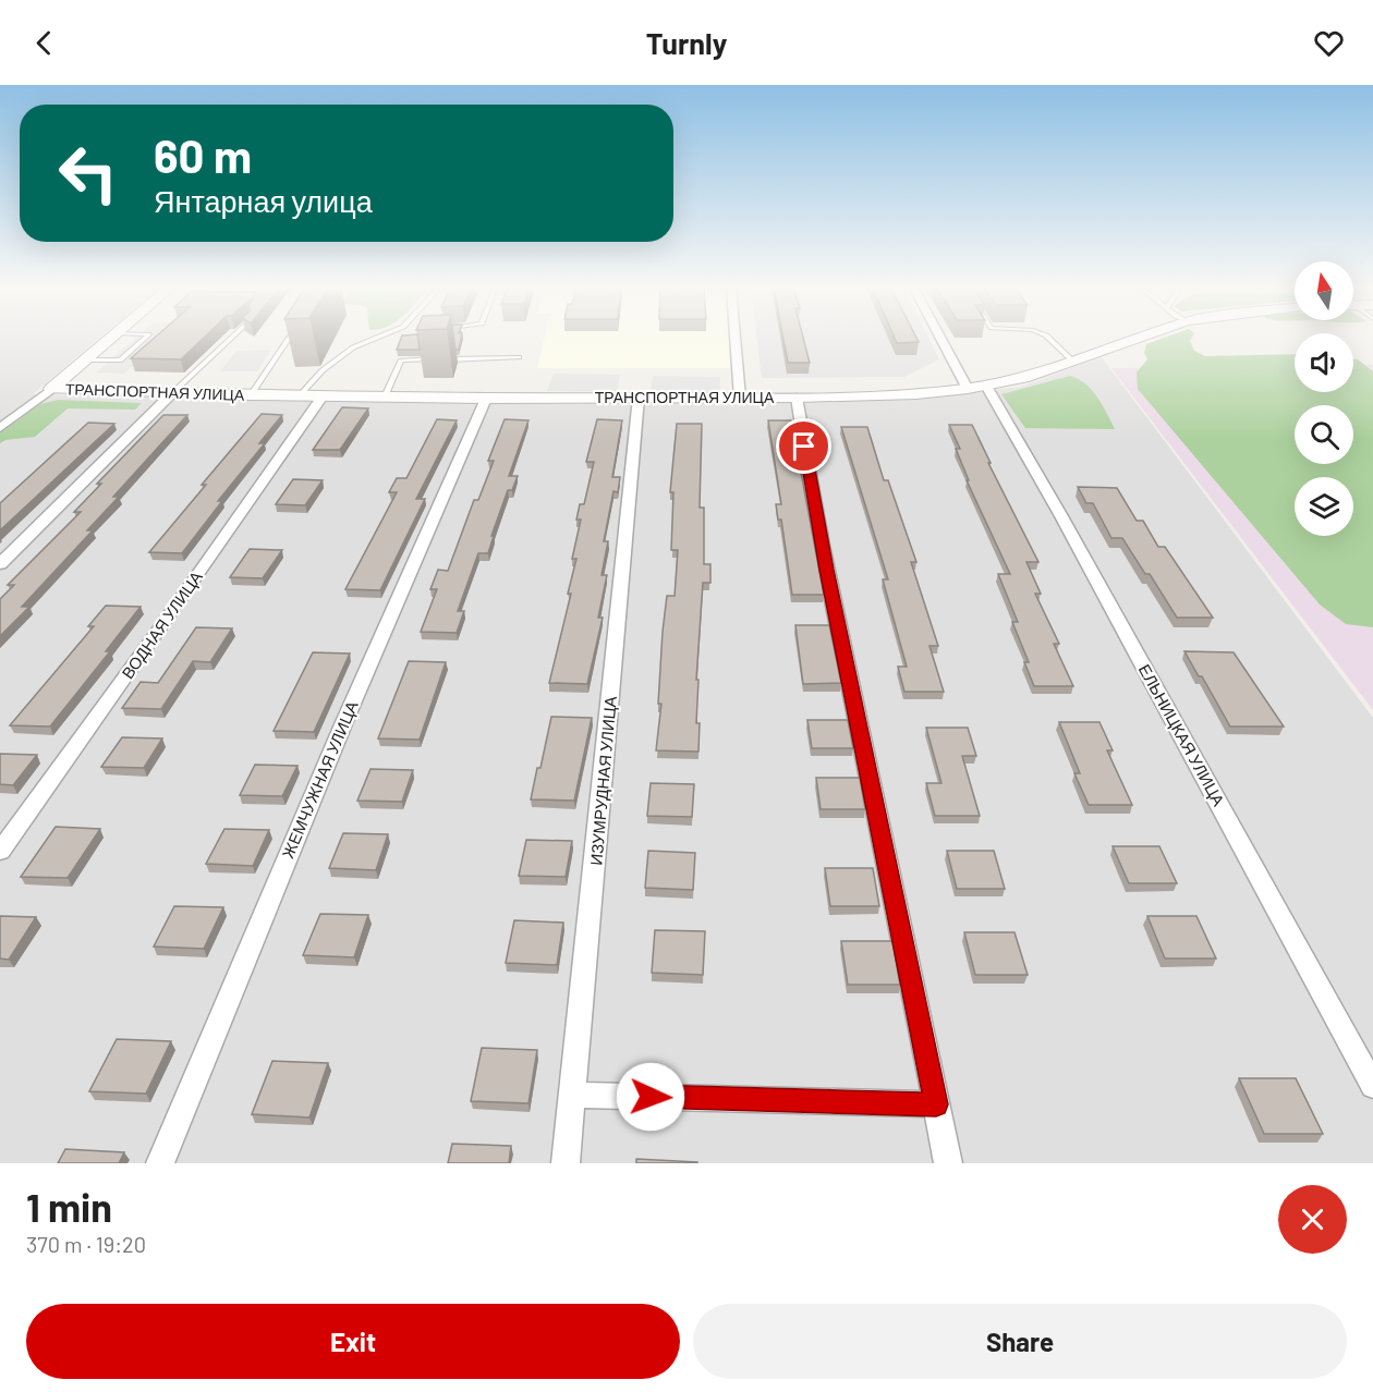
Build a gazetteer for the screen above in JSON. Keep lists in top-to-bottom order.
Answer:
{
  "streets": {
    "street": [
      "ТРАНСПОРТНАЯ УЛИЦА",
      "ВОДНАЯ УЛИЦА",
      "ЕЛЬНИЦКАЯ УЛИЦА",
      "ЖЕМЧУЖНАЯ УЛИЦА",
      "ИЗУМРУДНАЯ УЛИЦА"
    ]
  },
  "crossings": [
    ["ТРАНСПОРТНАЯ УЛИЦА", "ВОДНАЯ УЛИЦА"],
    ["ТРАНСПОРТНАЯ УЛИЦА", "ЕЛЬНИЦКАЯ УЛИЦА"],
    ["ТРАНСПОРТНАЯ УЛИЦА", "ЖЕМЧУЖНАЯ УЛИЦА"],
    ["ТРАНСПОРТНАЯ УЛИЦА", "ИЗУМРУДНАЯ УЛИЦА"]
  ],
  "north": "top",
  "page": {
    "header": "Turnly",
    "turn": ["60 m", "Янтарная улица"],
    "heading": ["1 min", "370 m · 19:20"],
    "buttons": ["Exit", "Share"]
  }
}
